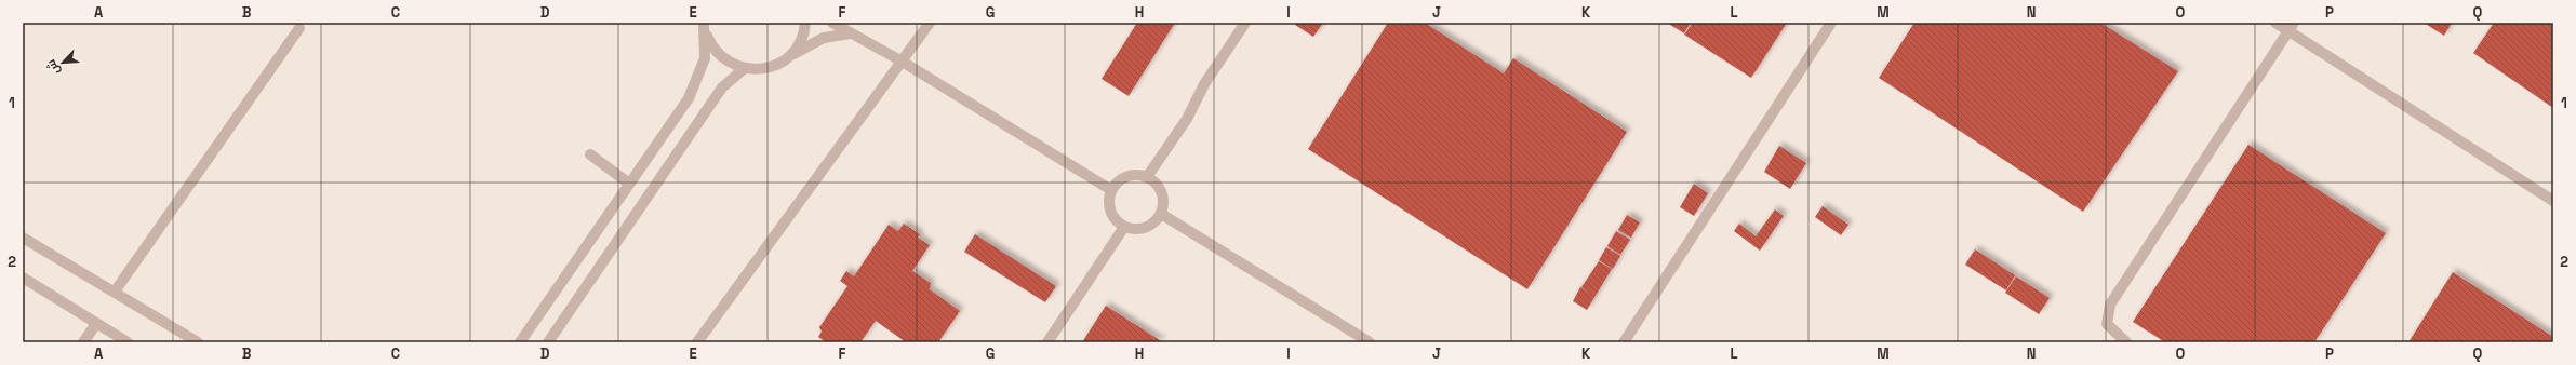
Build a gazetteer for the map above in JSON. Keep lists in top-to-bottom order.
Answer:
{
  "north": "bottom left",
  "grid": {
    "columns": [
      "A",
      "B",
      "C",
      "D",
      "E",
      "F",
      "G",
      "H",
      "I",
      "J",
      "K",
      "L",
      "M",
      "N",
      "O",
      "P",
      "Q"
    ],
    "rows": ["1", "2"]
  }
}
